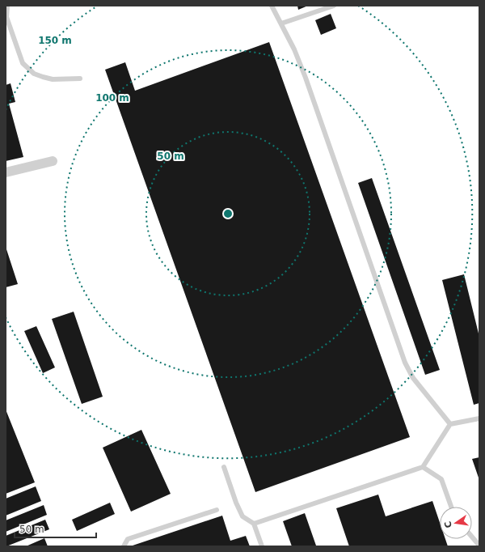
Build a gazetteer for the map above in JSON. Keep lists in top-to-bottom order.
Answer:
{
  "scale_bar": "50 m",
  "north": "left",
  "rings": ["150 m", "100 m", "50 m"]
}
